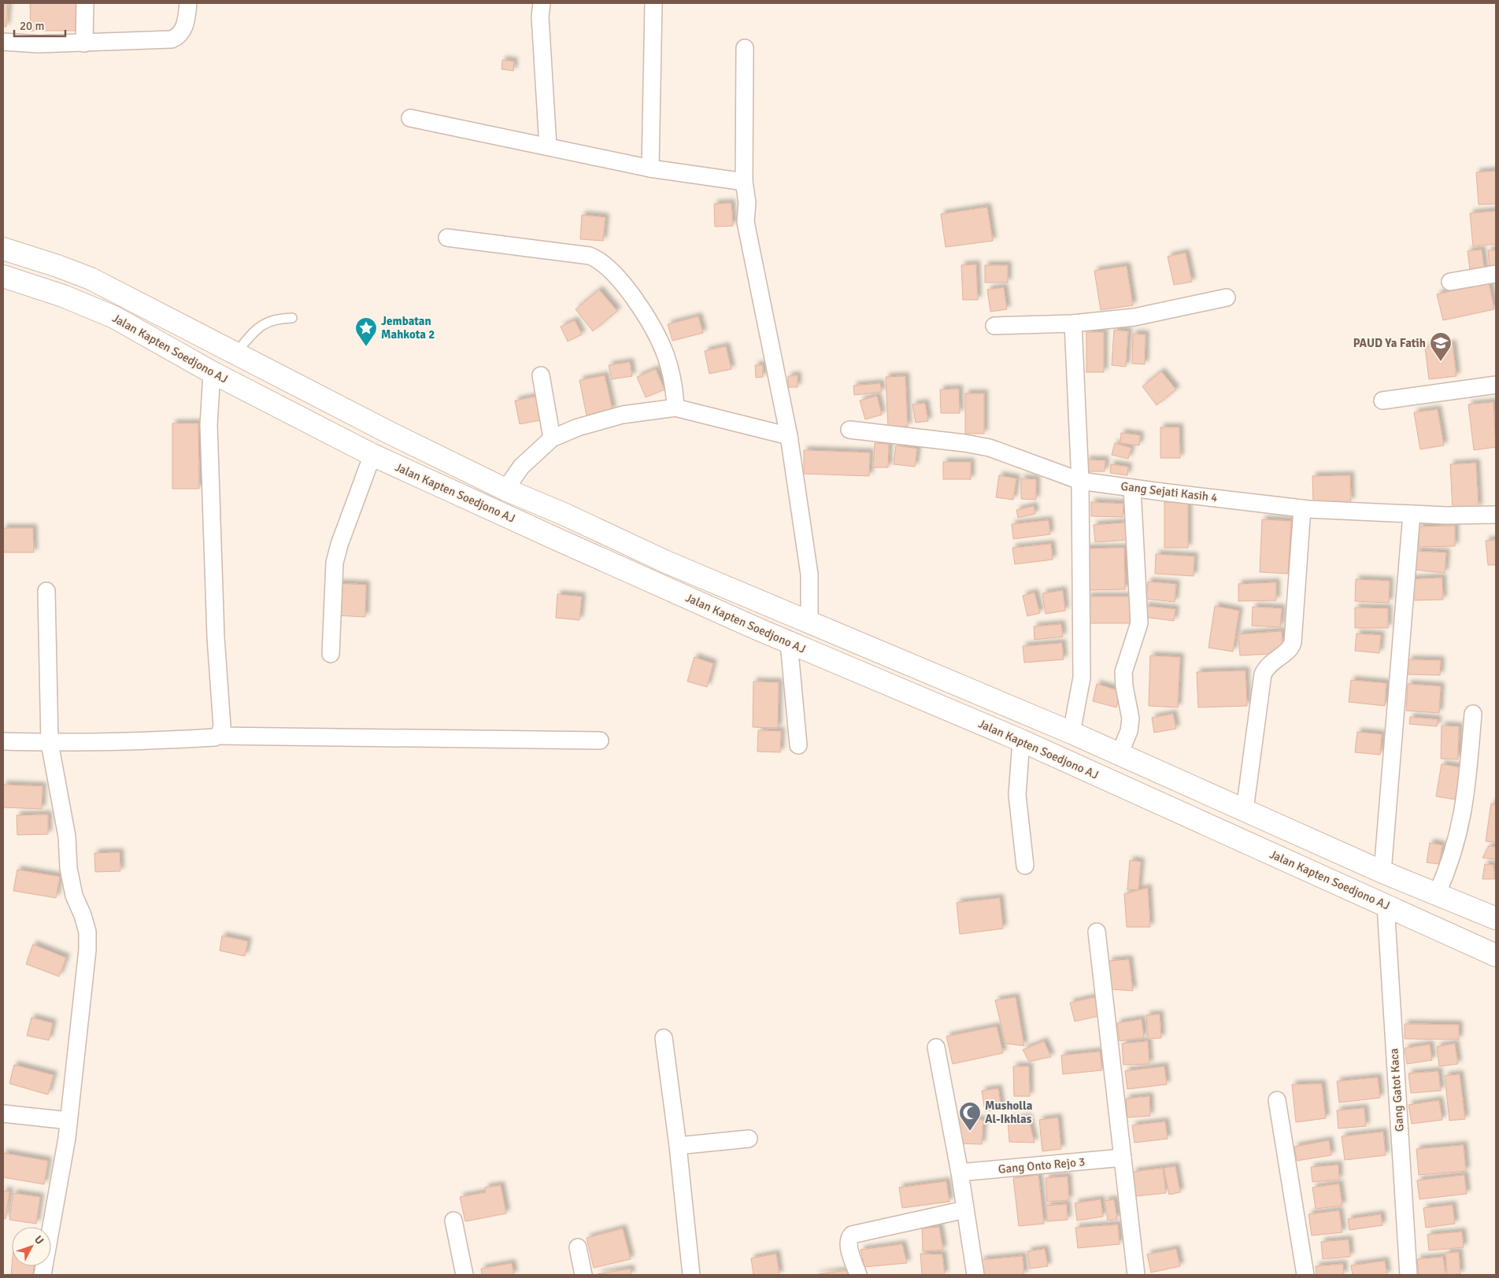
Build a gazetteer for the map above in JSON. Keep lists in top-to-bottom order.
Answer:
{
  "streets": {
    "main road": ["Jalan Kapten Soedjono AJ"],
    "street": ["Gang Sejati Kasih 4", "Gang Gatot Kaca", "Gang Onto Rejo 3"]
  },
  "crossings": [
    ["Jalan Kapten Soedjono AJ", "Gang Gatot Kaca"]
  ],
  "places": {
    "place": ["Jembatan Mahkota 2"],
    "school or university": ["PAUD Ya Fatih"],
    "mosque": ["Musholla Al-Ikhlas"]
  },
  "scale_bar": "20 m",
  "north": "top right"
}
